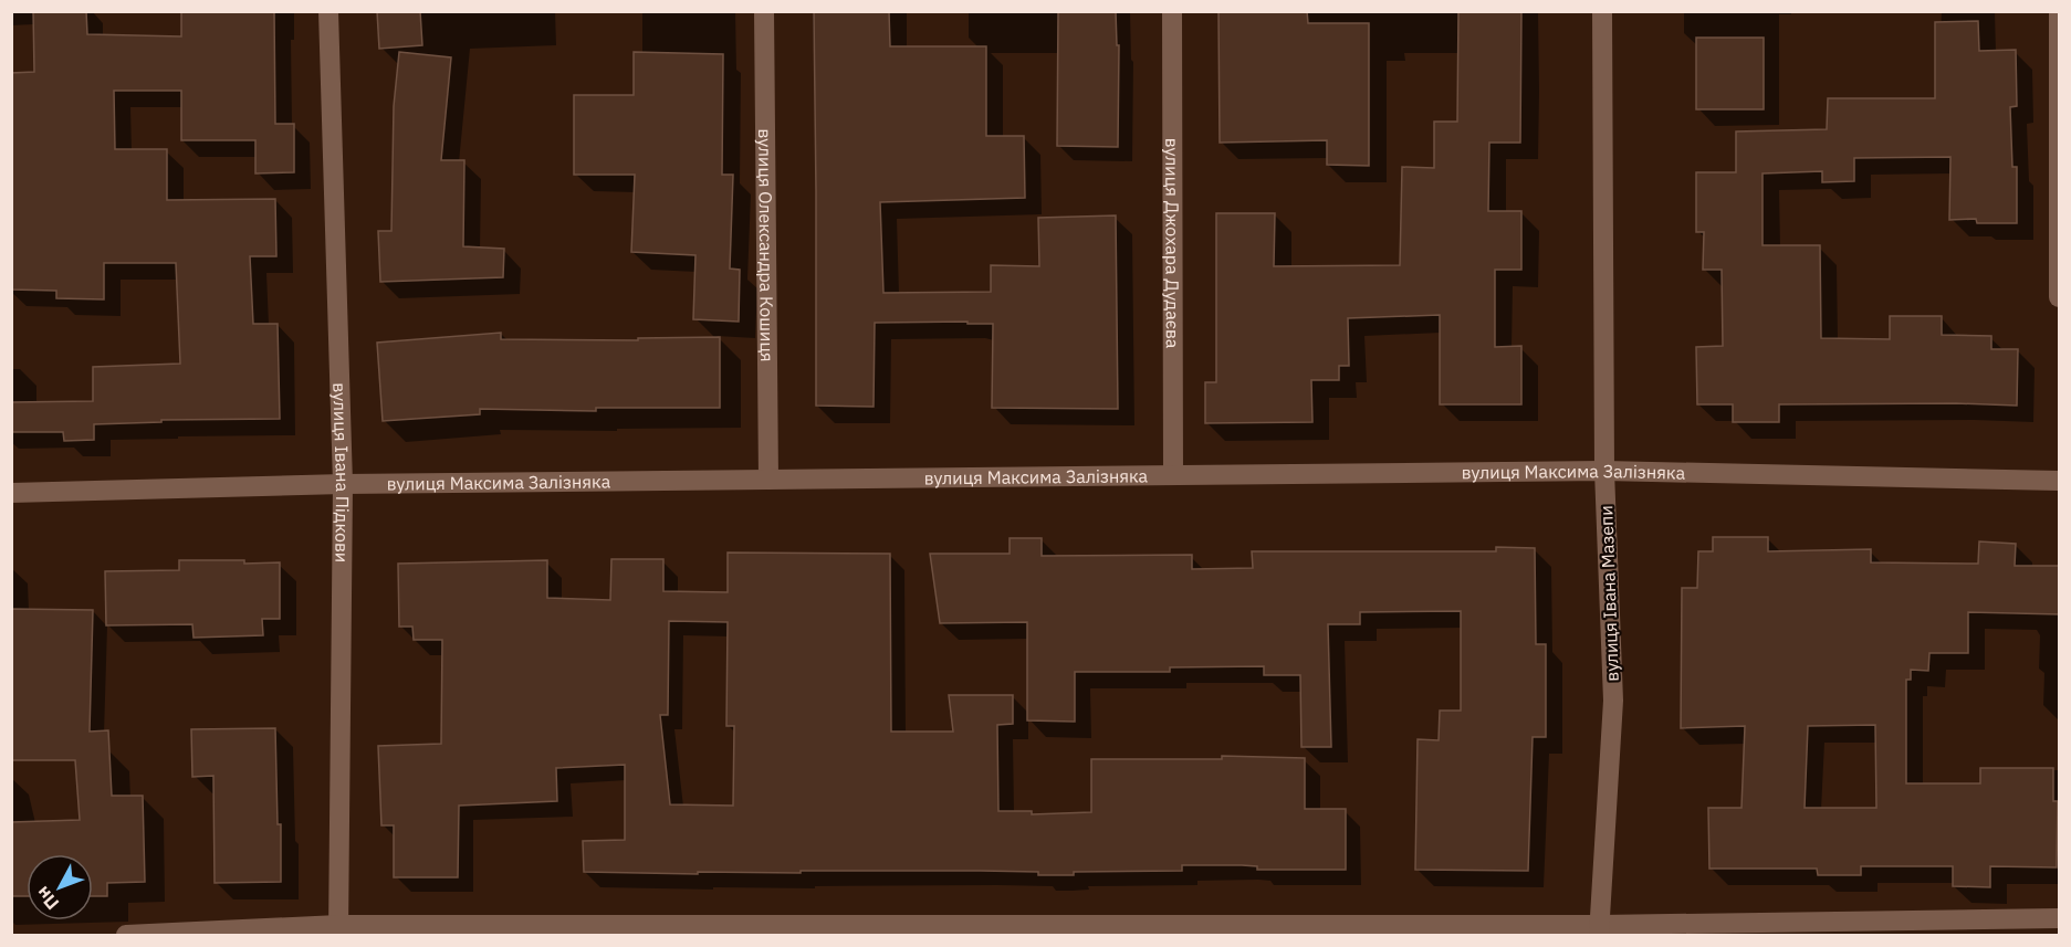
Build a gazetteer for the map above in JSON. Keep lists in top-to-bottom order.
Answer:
{
  "streets": {
    "street": [
      "вулиця Джохара Дудаєва",
      "вулиця Олександра Кошиця",
      "вулиця Івана Підкови",
      "вулиця Максима Залізняка",
      "вулиця Івана Мазепи"
    ]
  },
  "crossings": [
    ["вулиця Джохара Дудаєва", "вулиця Максима Залізняка"],
    ["вулиця Олександра Кошиця", "вулиця Максима Залізняка"],
    ["вулиця Івана Підкови", "вулиця Максима Залізняка"],
    ["вулиця Максима Залізняка", "вулиця Івана Мазепи"]
  ],
  "north": "bottom left"
}
